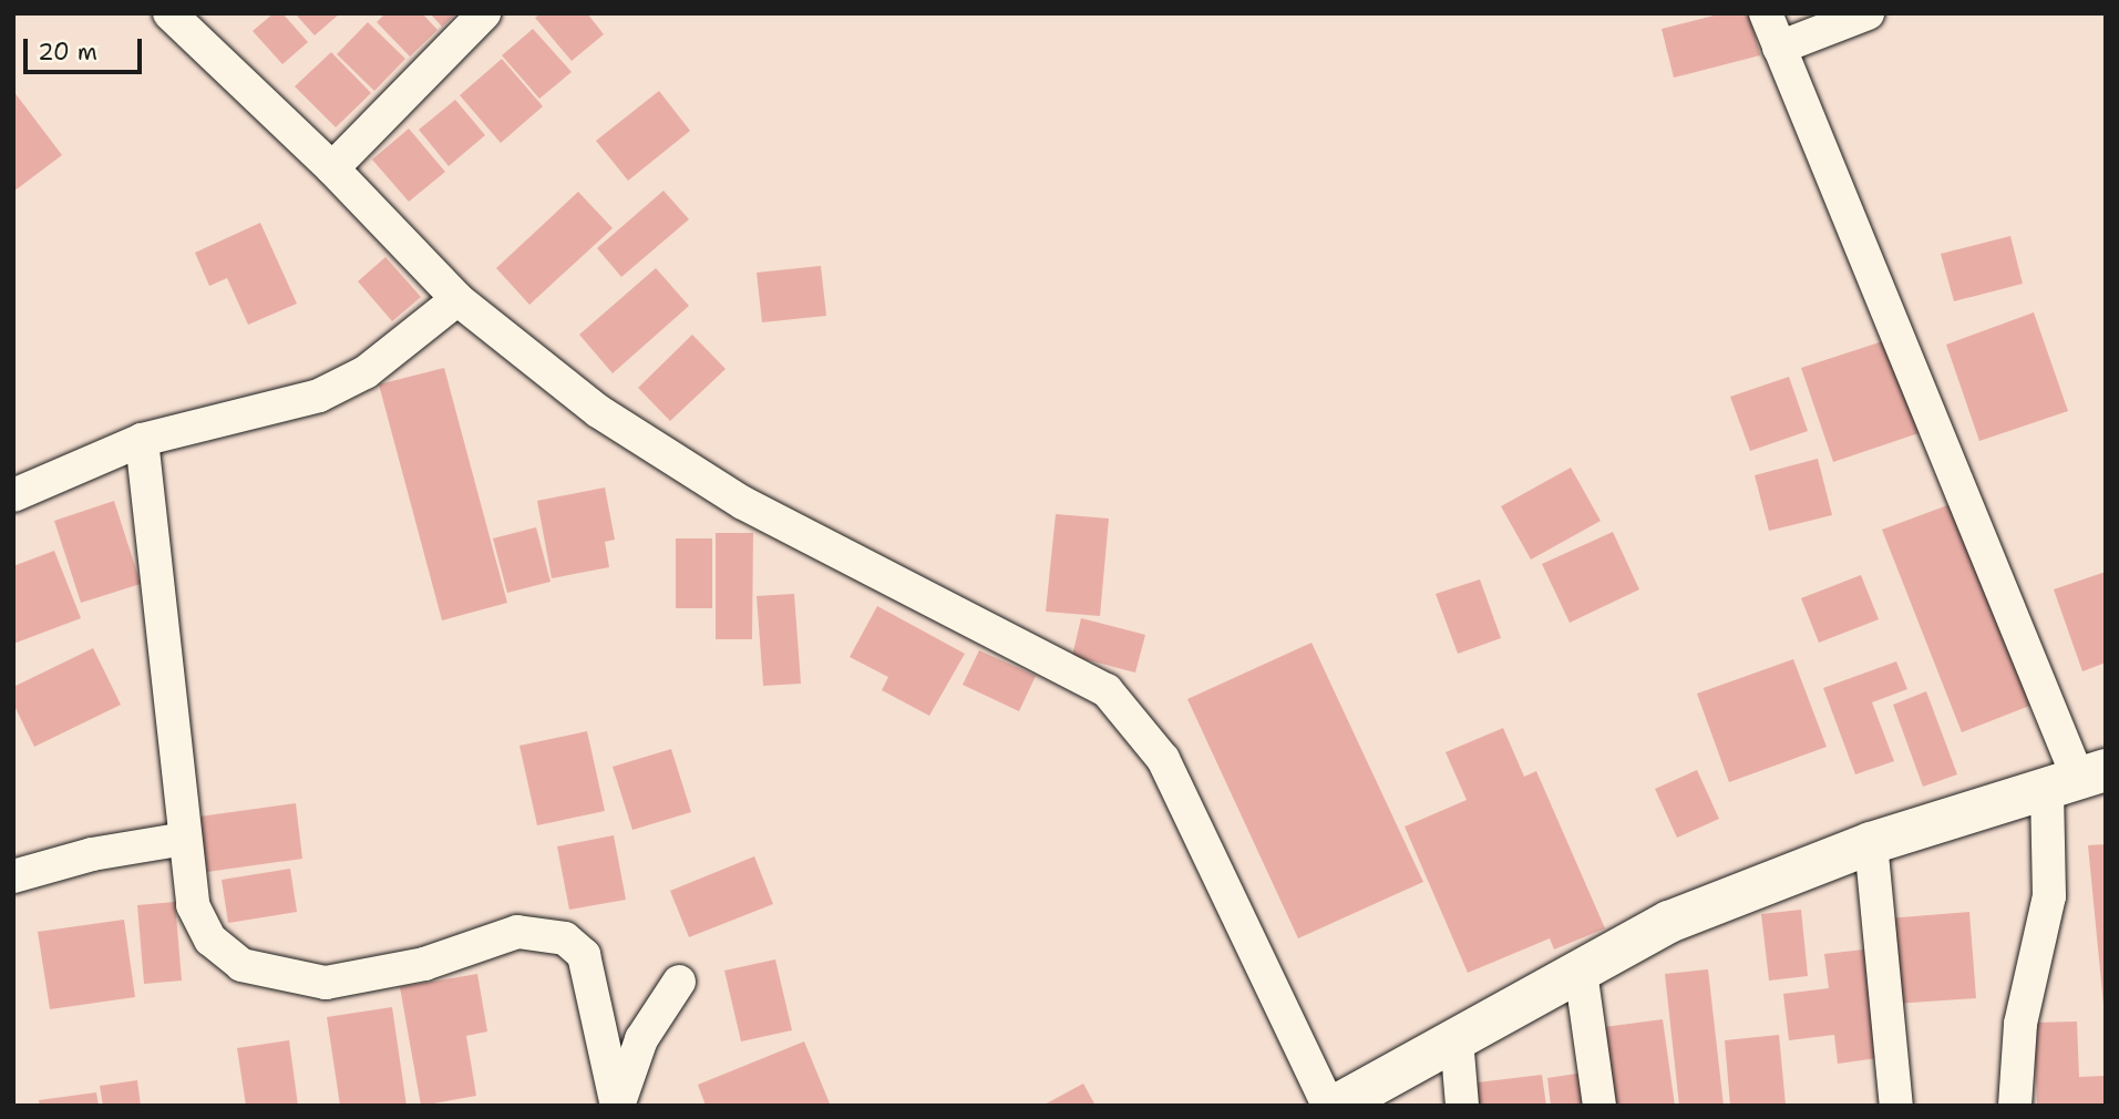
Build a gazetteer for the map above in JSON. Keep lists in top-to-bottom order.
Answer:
{
  "scale_bar": "20 m"
}
